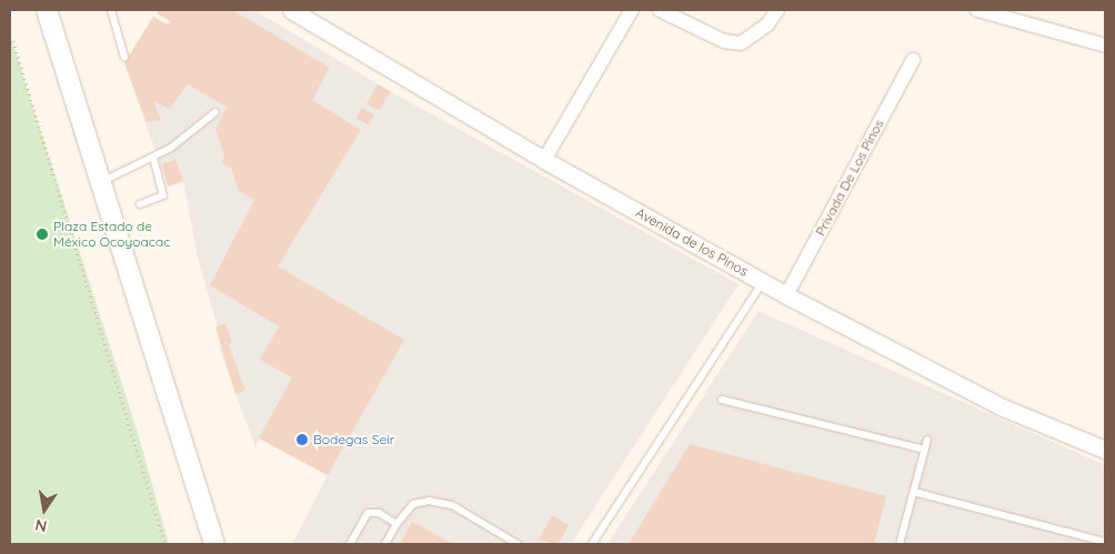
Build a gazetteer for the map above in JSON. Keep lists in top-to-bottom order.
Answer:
{
  "streets": {
    "street": ["Privada De Los Pinos", "Avenida de los Pinos"]
  },
  "crossings": [
    ["Privada De Los Pinos", "Avenida de los Pinos"]
  ],
  "places": ["Plaza Estado de México Ocoyoacac", "Bodegas Seir"],
  "north": "bottom"
}
